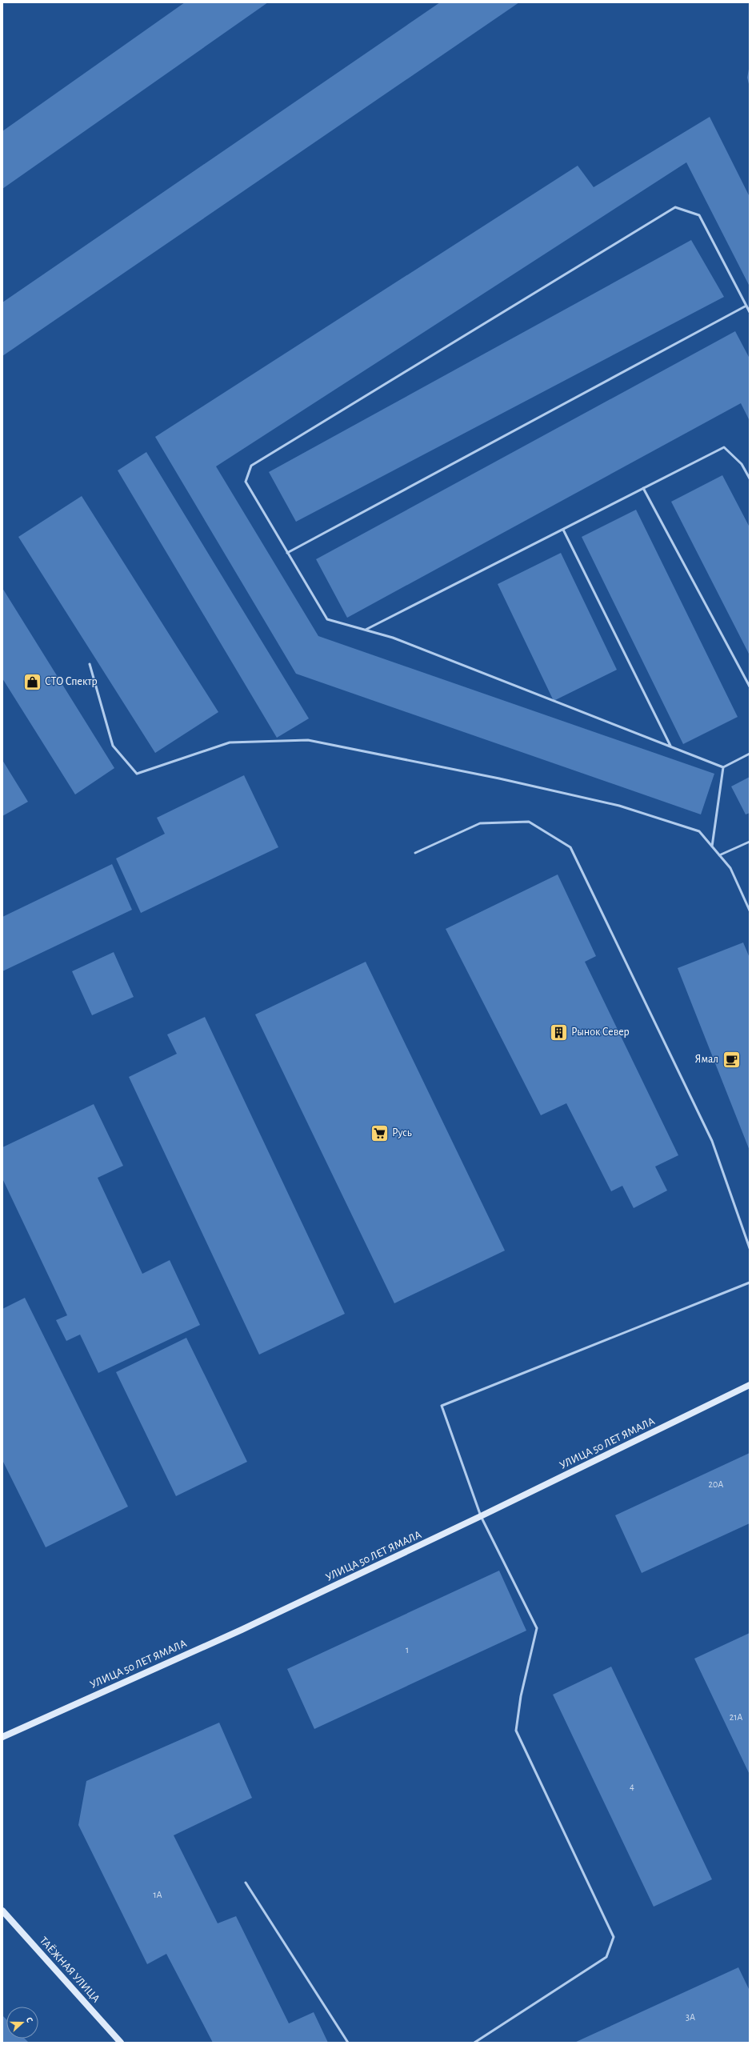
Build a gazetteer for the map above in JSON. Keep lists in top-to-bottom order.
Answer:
{
  "streets": {
    "street": ["УЛИЦА 50 ЛЕТ ЯМАЛА", "ТАЁЖНАЯ УЛИЦА"]
  },
  "places": {
    "shop": ["СТО Спектр"],
    "building": ["Рынок Север"],
    "cafe": ["Ямал"],
    "supermarket": ["Русь"]
  },
  "house_numbers": [
    "20А",
    "1",
    "21А",
    "4",
    "1А",
    "3А"
  ],
  "north": "right"
}
